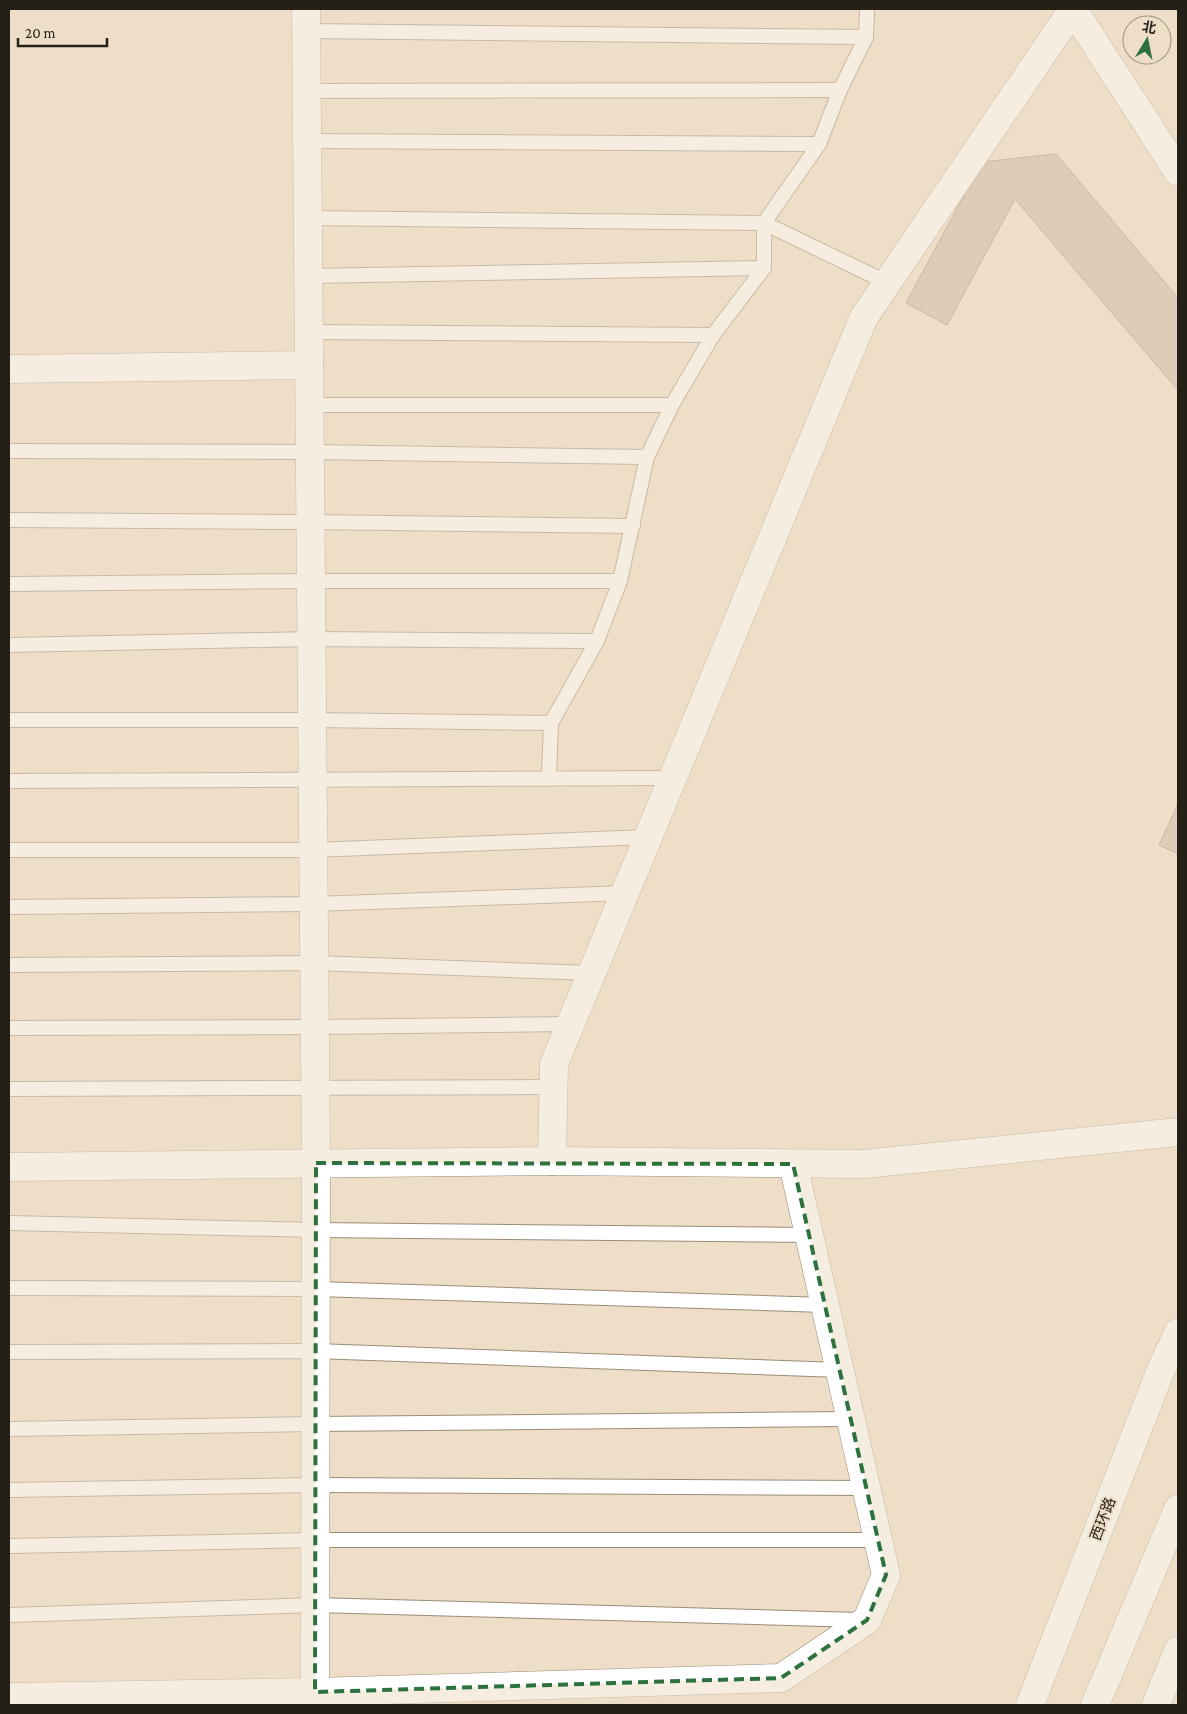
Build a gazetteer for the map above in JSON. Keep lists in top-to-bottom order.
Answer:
{
  "streets": {
    "street": ["西环路"]
  },
  "scale_bar": "20 m",
  "north": "top"
}
